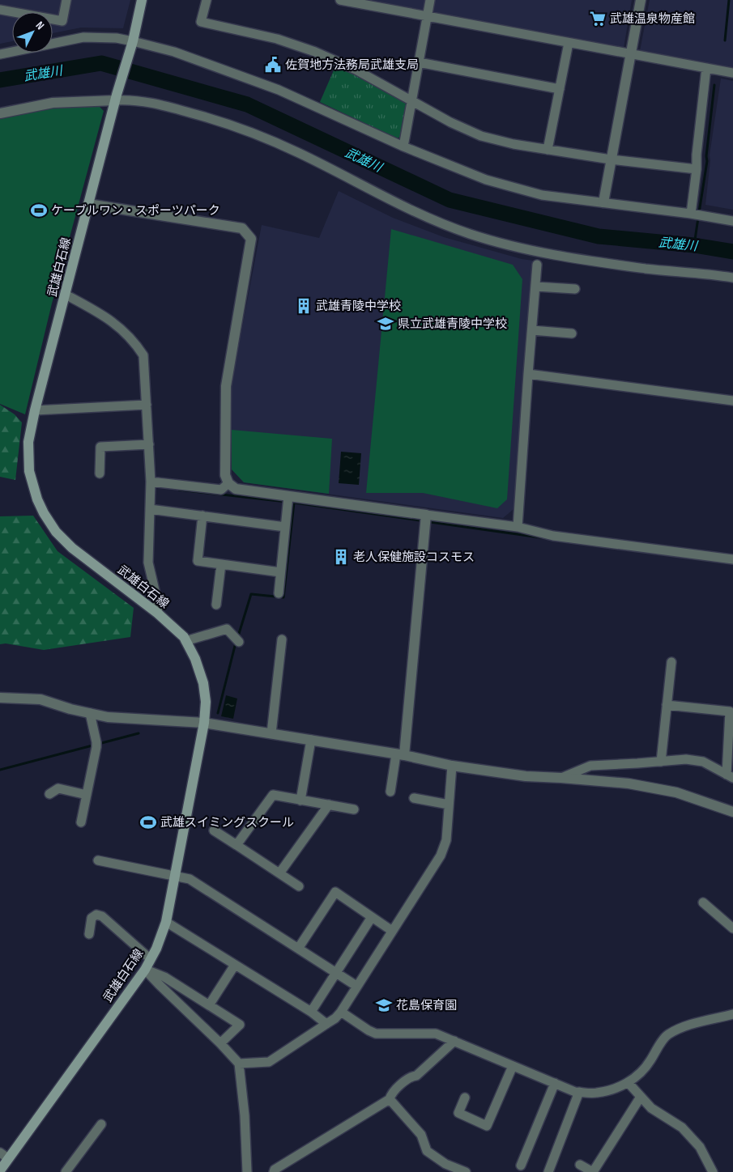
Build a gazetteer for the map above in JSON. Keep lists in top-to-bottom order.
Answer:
{
  "streets": {
    "main road": ["武雄白石線"]
  },
  "water": ["武雄川"],
  "places": {
    "supermarket": ["武雄温泉物産館"],
    "public building": ["佐賀地方法務局武雄支局"],
    "sports": ["ケーブルワン・スポーツパーク", "武雄スイミングスクール"],
    "building": ["武雄青陵中学校", "老人保健施設コスモス"],
    "school or university": ["県立武雄青陵中学校", "花島保育園"]
  },
  "north": "top right"
}
